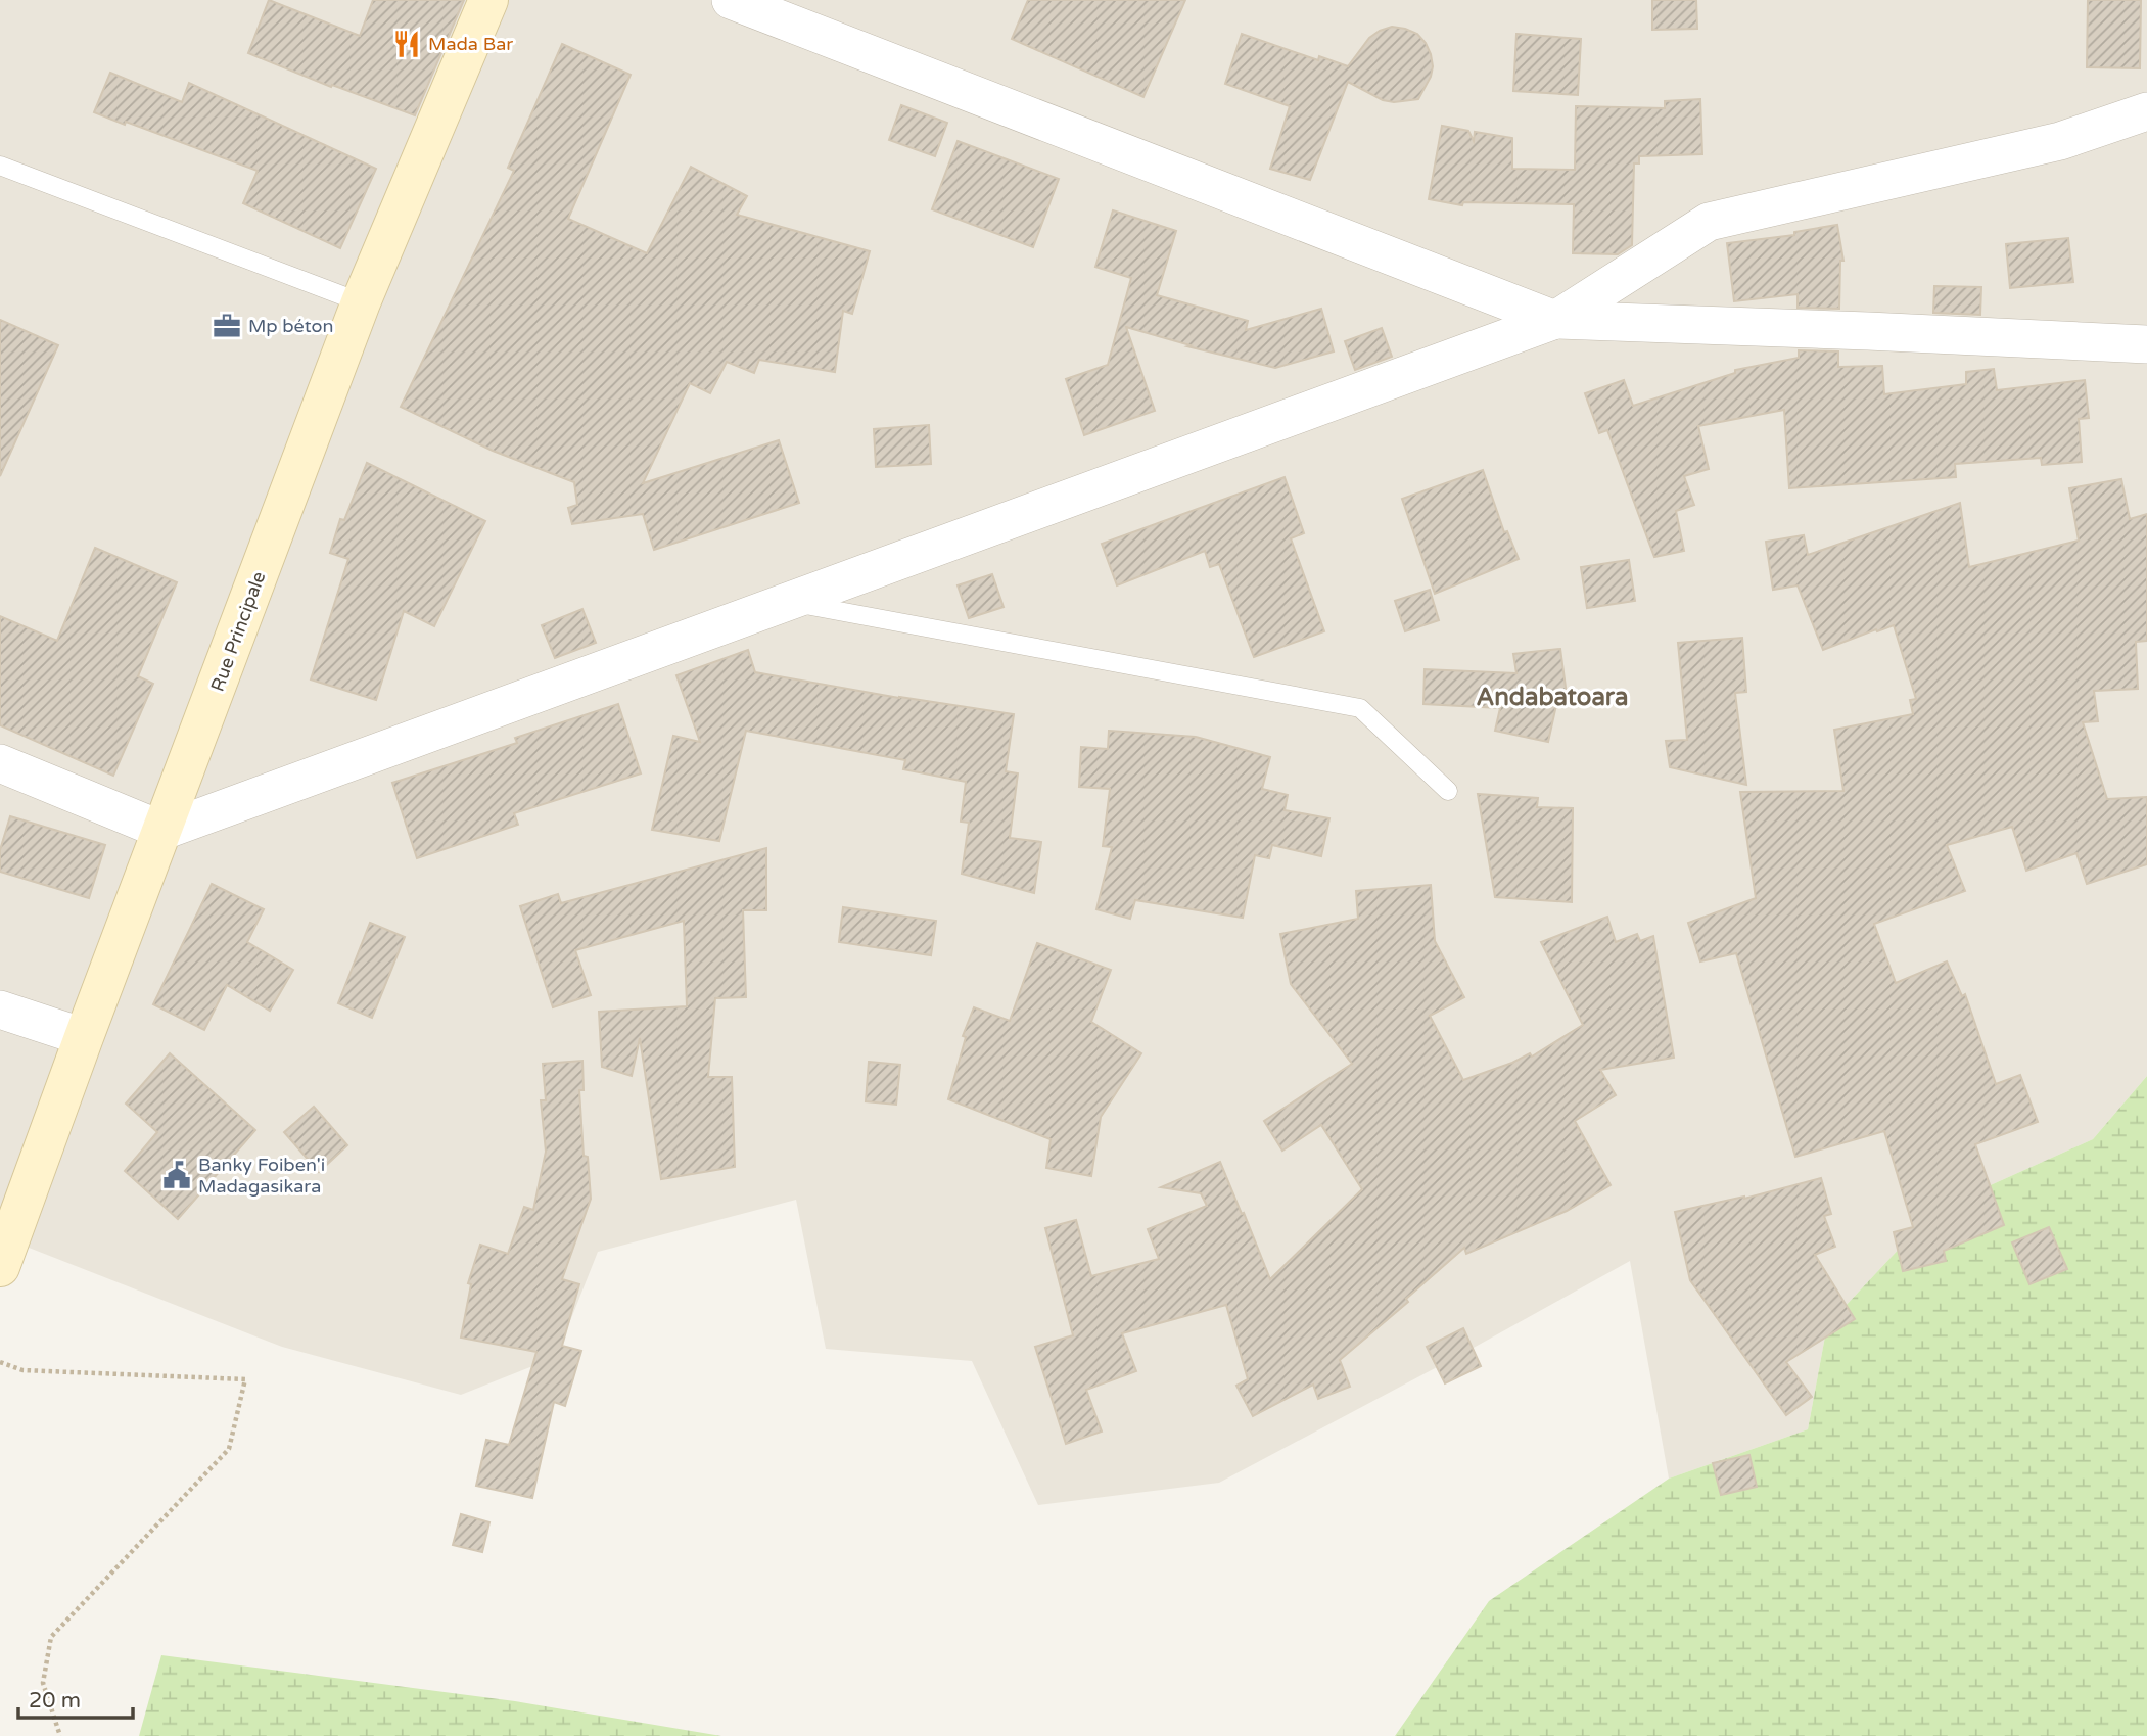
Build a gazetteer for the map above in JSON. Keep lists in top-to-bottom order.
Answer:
{
  "streets": {
    "main road": ["Rue Principale"]
  },
  "districts": ["Andabatoara"],
  "places": {
    "restaurant": ["Mada Bar"],
    "office": ["Mp béton"],
    "public building": ["Banky Foiben'i Madagasikara"]
  },
  "scale_bar": "20 m"
}
